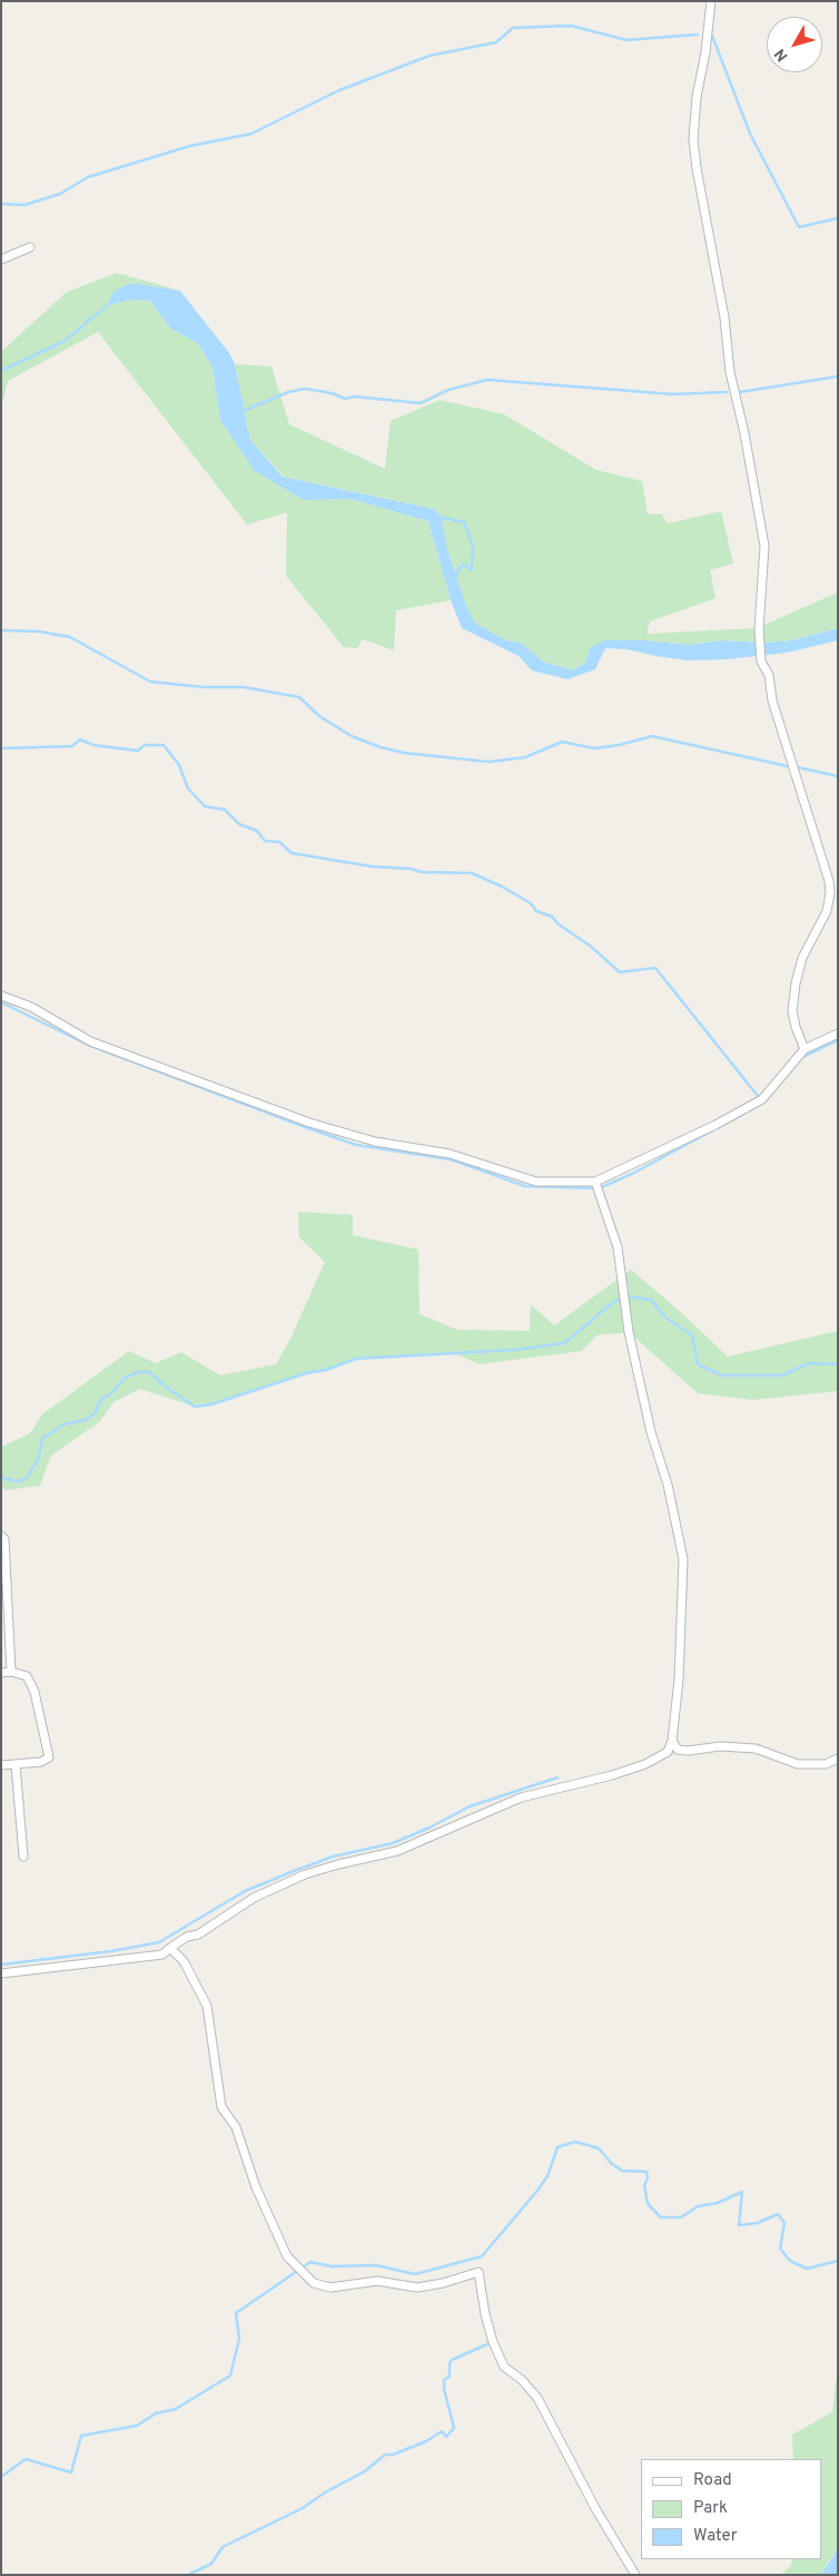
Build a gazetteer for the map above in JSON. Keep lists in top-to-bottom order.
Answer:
{
  "legend": ["Road", "Park", "Water"],
  "north": "bottom left"
}
